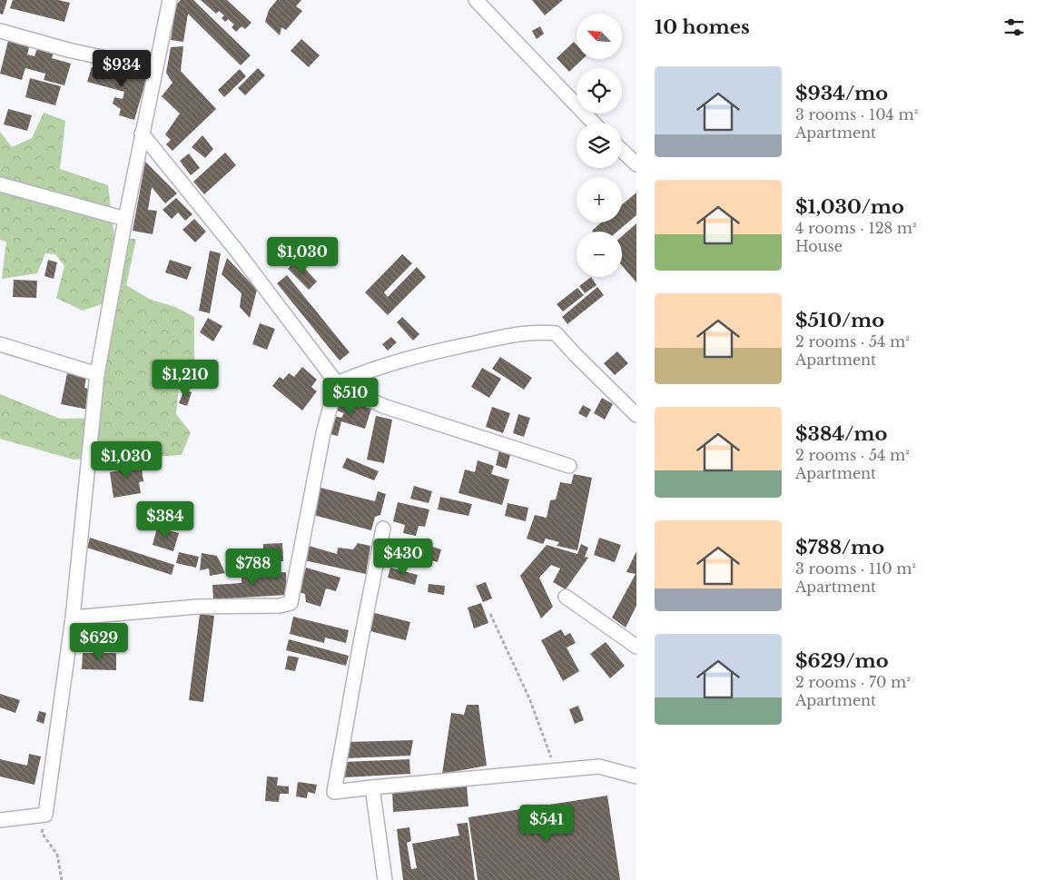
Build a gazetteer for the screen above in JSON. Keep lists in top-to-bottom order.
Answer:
{
  "north": "top left",
  "page": {
    "heading": "10 homes",
    "map_buttons": ["+", "−"],
    "price": [
      "$934",
      "$1,030",
      "$1,210",
      "$510",
      "$1,030",
      "$384",
      "$430",
      "$788",
      "$629",
      "$541"
    ],
    "list": [
      {
        "name": "$934/mo",
        "note": "3 rooms · 104 m² · Apartment"
      },
      {
        "name": "$1,030/mo",
        "note": "4 rooms · 128 m² · House"
      },
      {
        "name": "$510/mo",
        "note": "2 rooms · 54 m² · Apartment"
      },
      {
        "name": "$384/mo",
        "note": "2 rooms · 54 m² · Apartment"
      },
      {
        "name": "$788/mo",
        "note": "3 rooms · 110 m² · Apartment"
      },
      {
        "name": "$629/mo",
        "note": "2 rooms · 70 m² · Apartment"
      }
    ]
  }
}
